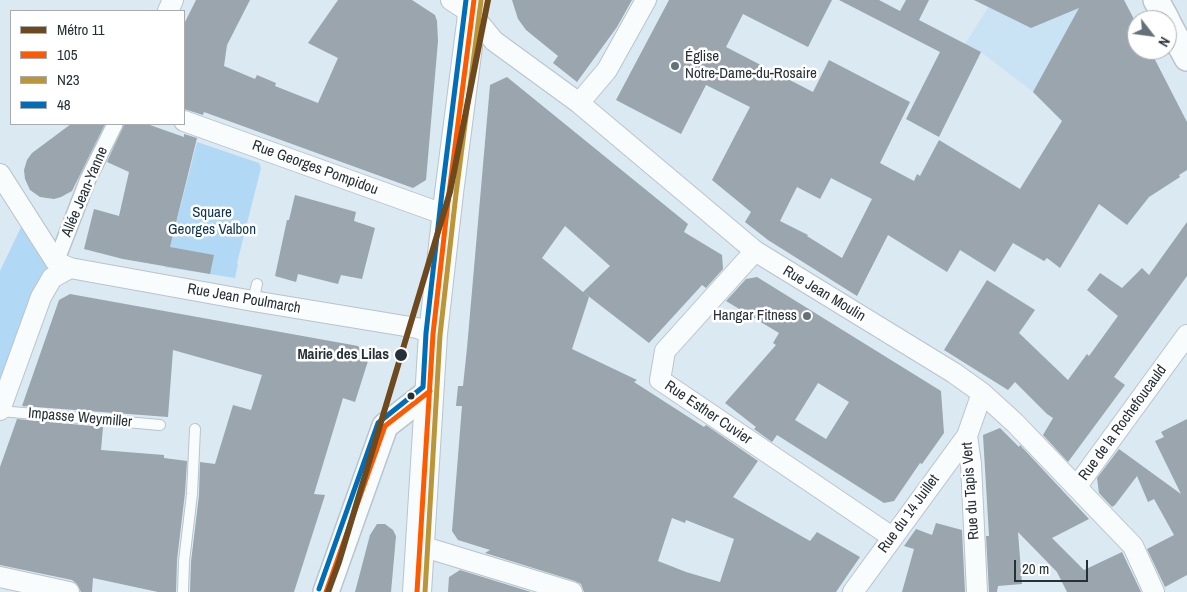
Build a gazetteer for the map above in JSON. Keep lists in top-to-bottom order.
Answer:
{
  "streets": {
    "street": [
      "Rue Georges Pompidou",
      "Allée Jean-Yanne",
      "Rue Jean Moulin",
      "Rue Jean Poulmarch",
      "Rue Esther Cuvier",
      "Rue de la Rochefoucauld",
      "Rue du Tapis Vert",
      "Rue du 14 Juillet"
    ],
    "lane": ["Impasse Weymiller"]
  },
  "crossings": [
    ["Allée Jean-Yanne", "Rue Jean Poulmarch"],
    ["Rue Jean Moulin", "Rue Esther Cuvier"],
    ["Rue Jean Moulin", "Rue de la Rochefoucauld"],
    ["Rue Jean Moulin", "Rue du Tapis Vert"],
    ["Rue Esther Cuvier", "Rue du 14 Juillet"],
    ["Rue du Tapis Vert", "Rue du 14 Juillet"]
  ],
  "parks": ["Square Georges Valbon"],
  "places": ["Église Notre-Dame-du-Rosaire", "Hangar Fitness", "Mairie des Lilas"],
  "lines": [
    "metro line 11",
    "transit line 105",
    "transit line 48",
    "transit line N23"
  ],
  "legend": [
    "Métro 11",
    "105",
    "N23",
    "48"
  ],
  "scale_bar": "20 m",
  "north": "bottom right"
}
